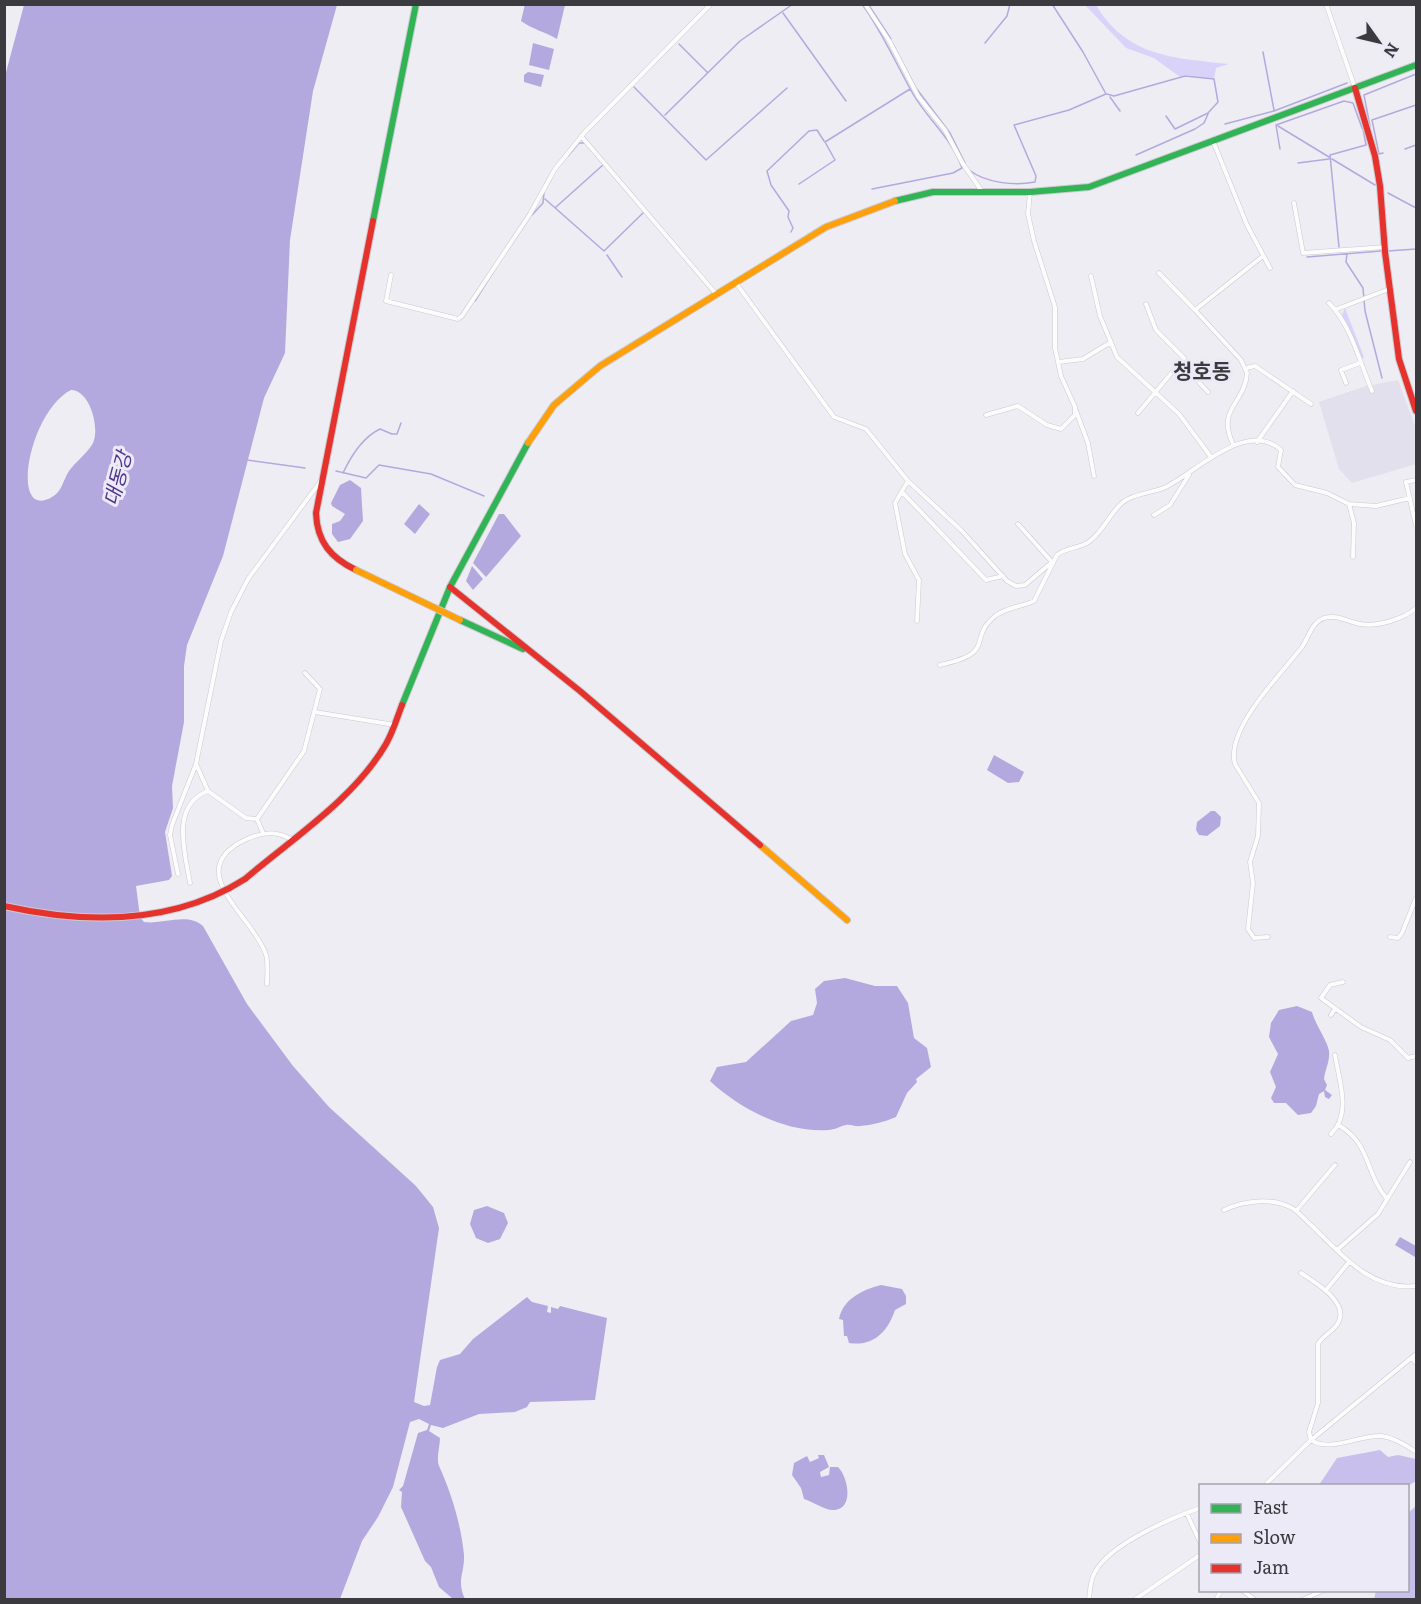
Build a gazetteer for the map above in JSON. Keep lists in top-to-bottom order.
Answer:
{
  "districts": ["청호동"],
  "water": ["대동강"],
  "legend": ["Fast", "Slow", "Jam"],
  "north": "bottom right"
}
